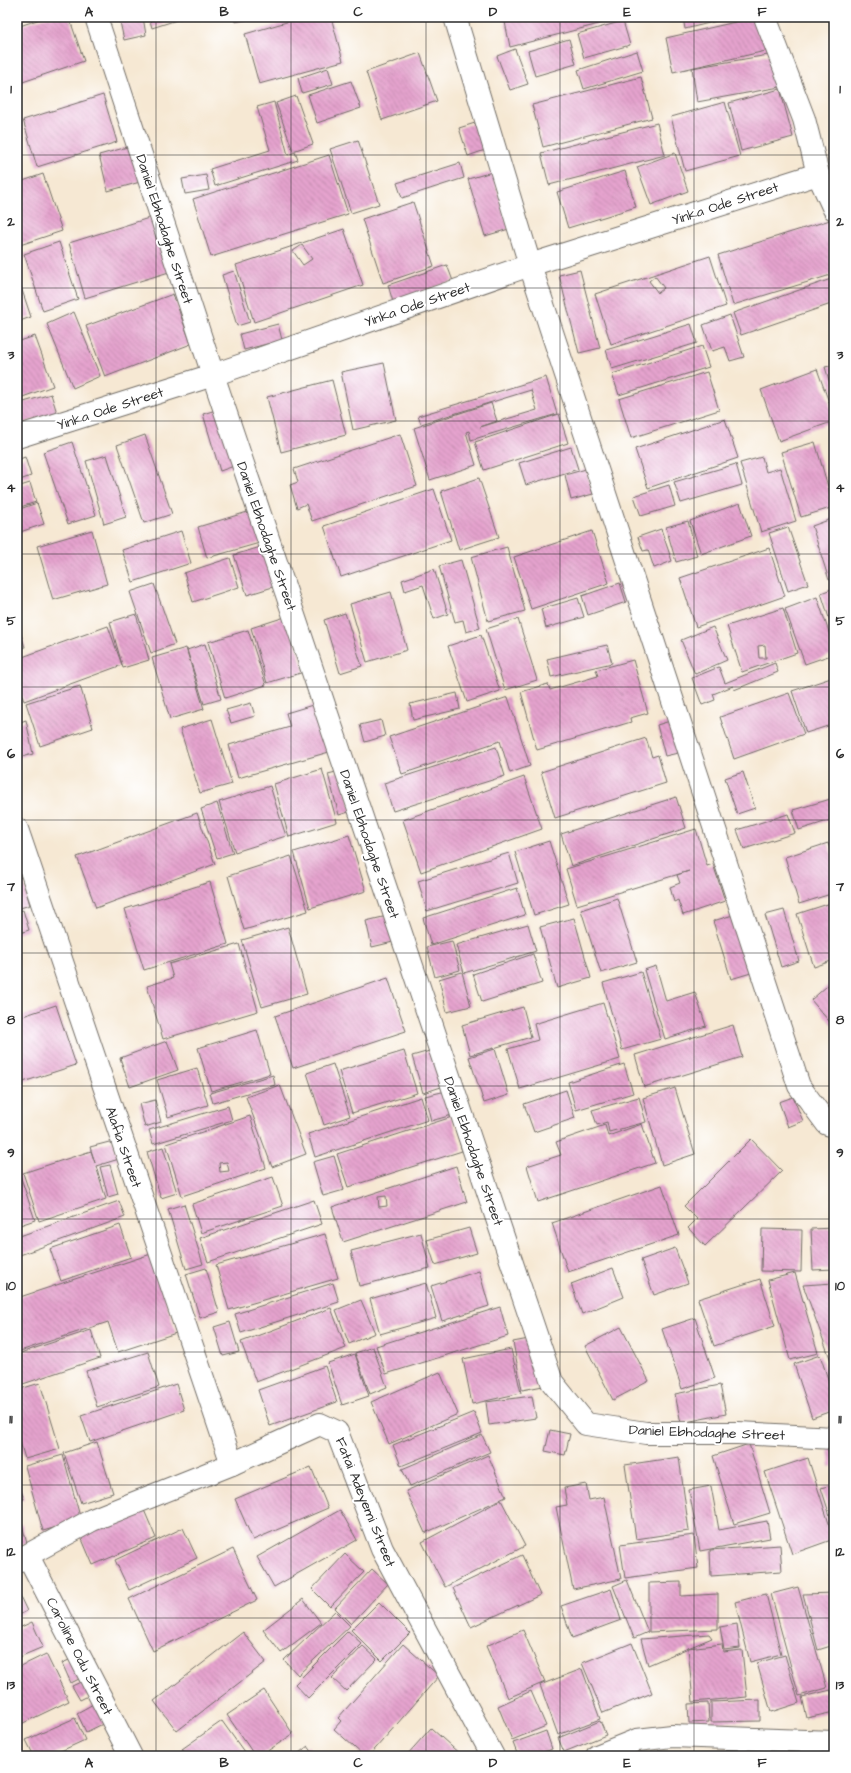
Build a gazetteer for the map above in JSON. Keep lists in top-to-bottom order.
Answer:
{
  "streets": {
    "street": [
      "Yinka Ode Street",
      "Daniel Ebhodaghe Street",
      "Alafia Street",
      "Fatai Adeyemi Street",
      "Caroline Odu Street"
    ]
  },
  "crossings": [
    ["Yinka Ode Street", "Daniel Ebhodaghe Street"],
    ["Alafia Street", "Fatai Adeyemi Street"],
    ["Fatai Adeyemi Street", "Caroline Odu Street"]
  ],
  "grid": {
    "columns": [
      "A",
      "B",
      "C",
      "D",
      "E",
      "F"
    ],
    "rows": [
      "1",
      "2",
      "3",
      "4",
      "5",
      "6",
      "7",
      "8",
      "9",
      "10",
      "11",
      "12",
      "13"
    ]
  }
}
